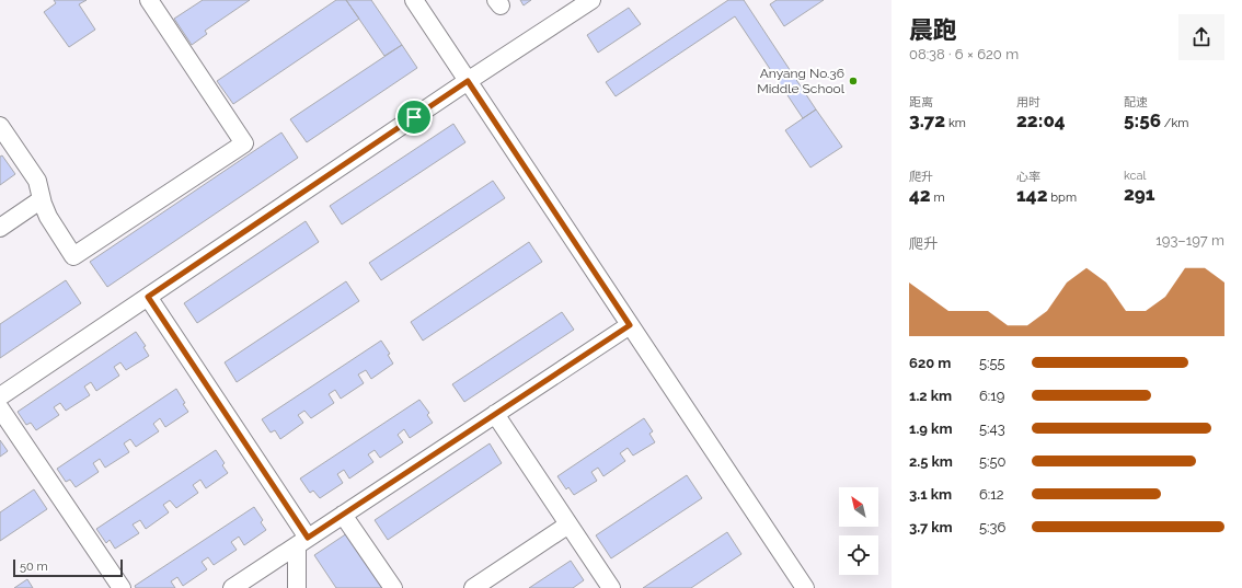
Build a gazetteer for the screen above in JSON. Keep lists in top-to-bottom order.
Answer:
{
  "places": ["Anyang No.36 Middle School"],
  "scale_bar": "50 m",
  "north": "top left",
  "page": {
    "heading": ["晨跑", "08:38 · 6 × 620 m"],
    "stats": [
      ["距离", "3.72 km"],
      ["用时", "22:04"],
      ["配速", "5:56 /km"],
      ["爬升", "42 m"],
      ["心率", "142 bpm"],
      ["kcal", "291"]
    ],
    "chart": ["爬升", "193–197 m"],
    "list": [
      {
        "name": "620 m",
        "note": "5:55"
      },
      {
        "name": "1.2 km",
        "note": "6:19"
      },
      {
        "name": "1.9 km",
        "note": "5:43"
      },
      {
        "name": "2.5 km",
        "note": "5:50"
      },
      {
        "name": "3.1 km",
        "note": "6:12"
      },
      {
        "name": "3.7 km",
        "note": "5:36"
      }
    ],
    "scale": "50 m"
  }
}
